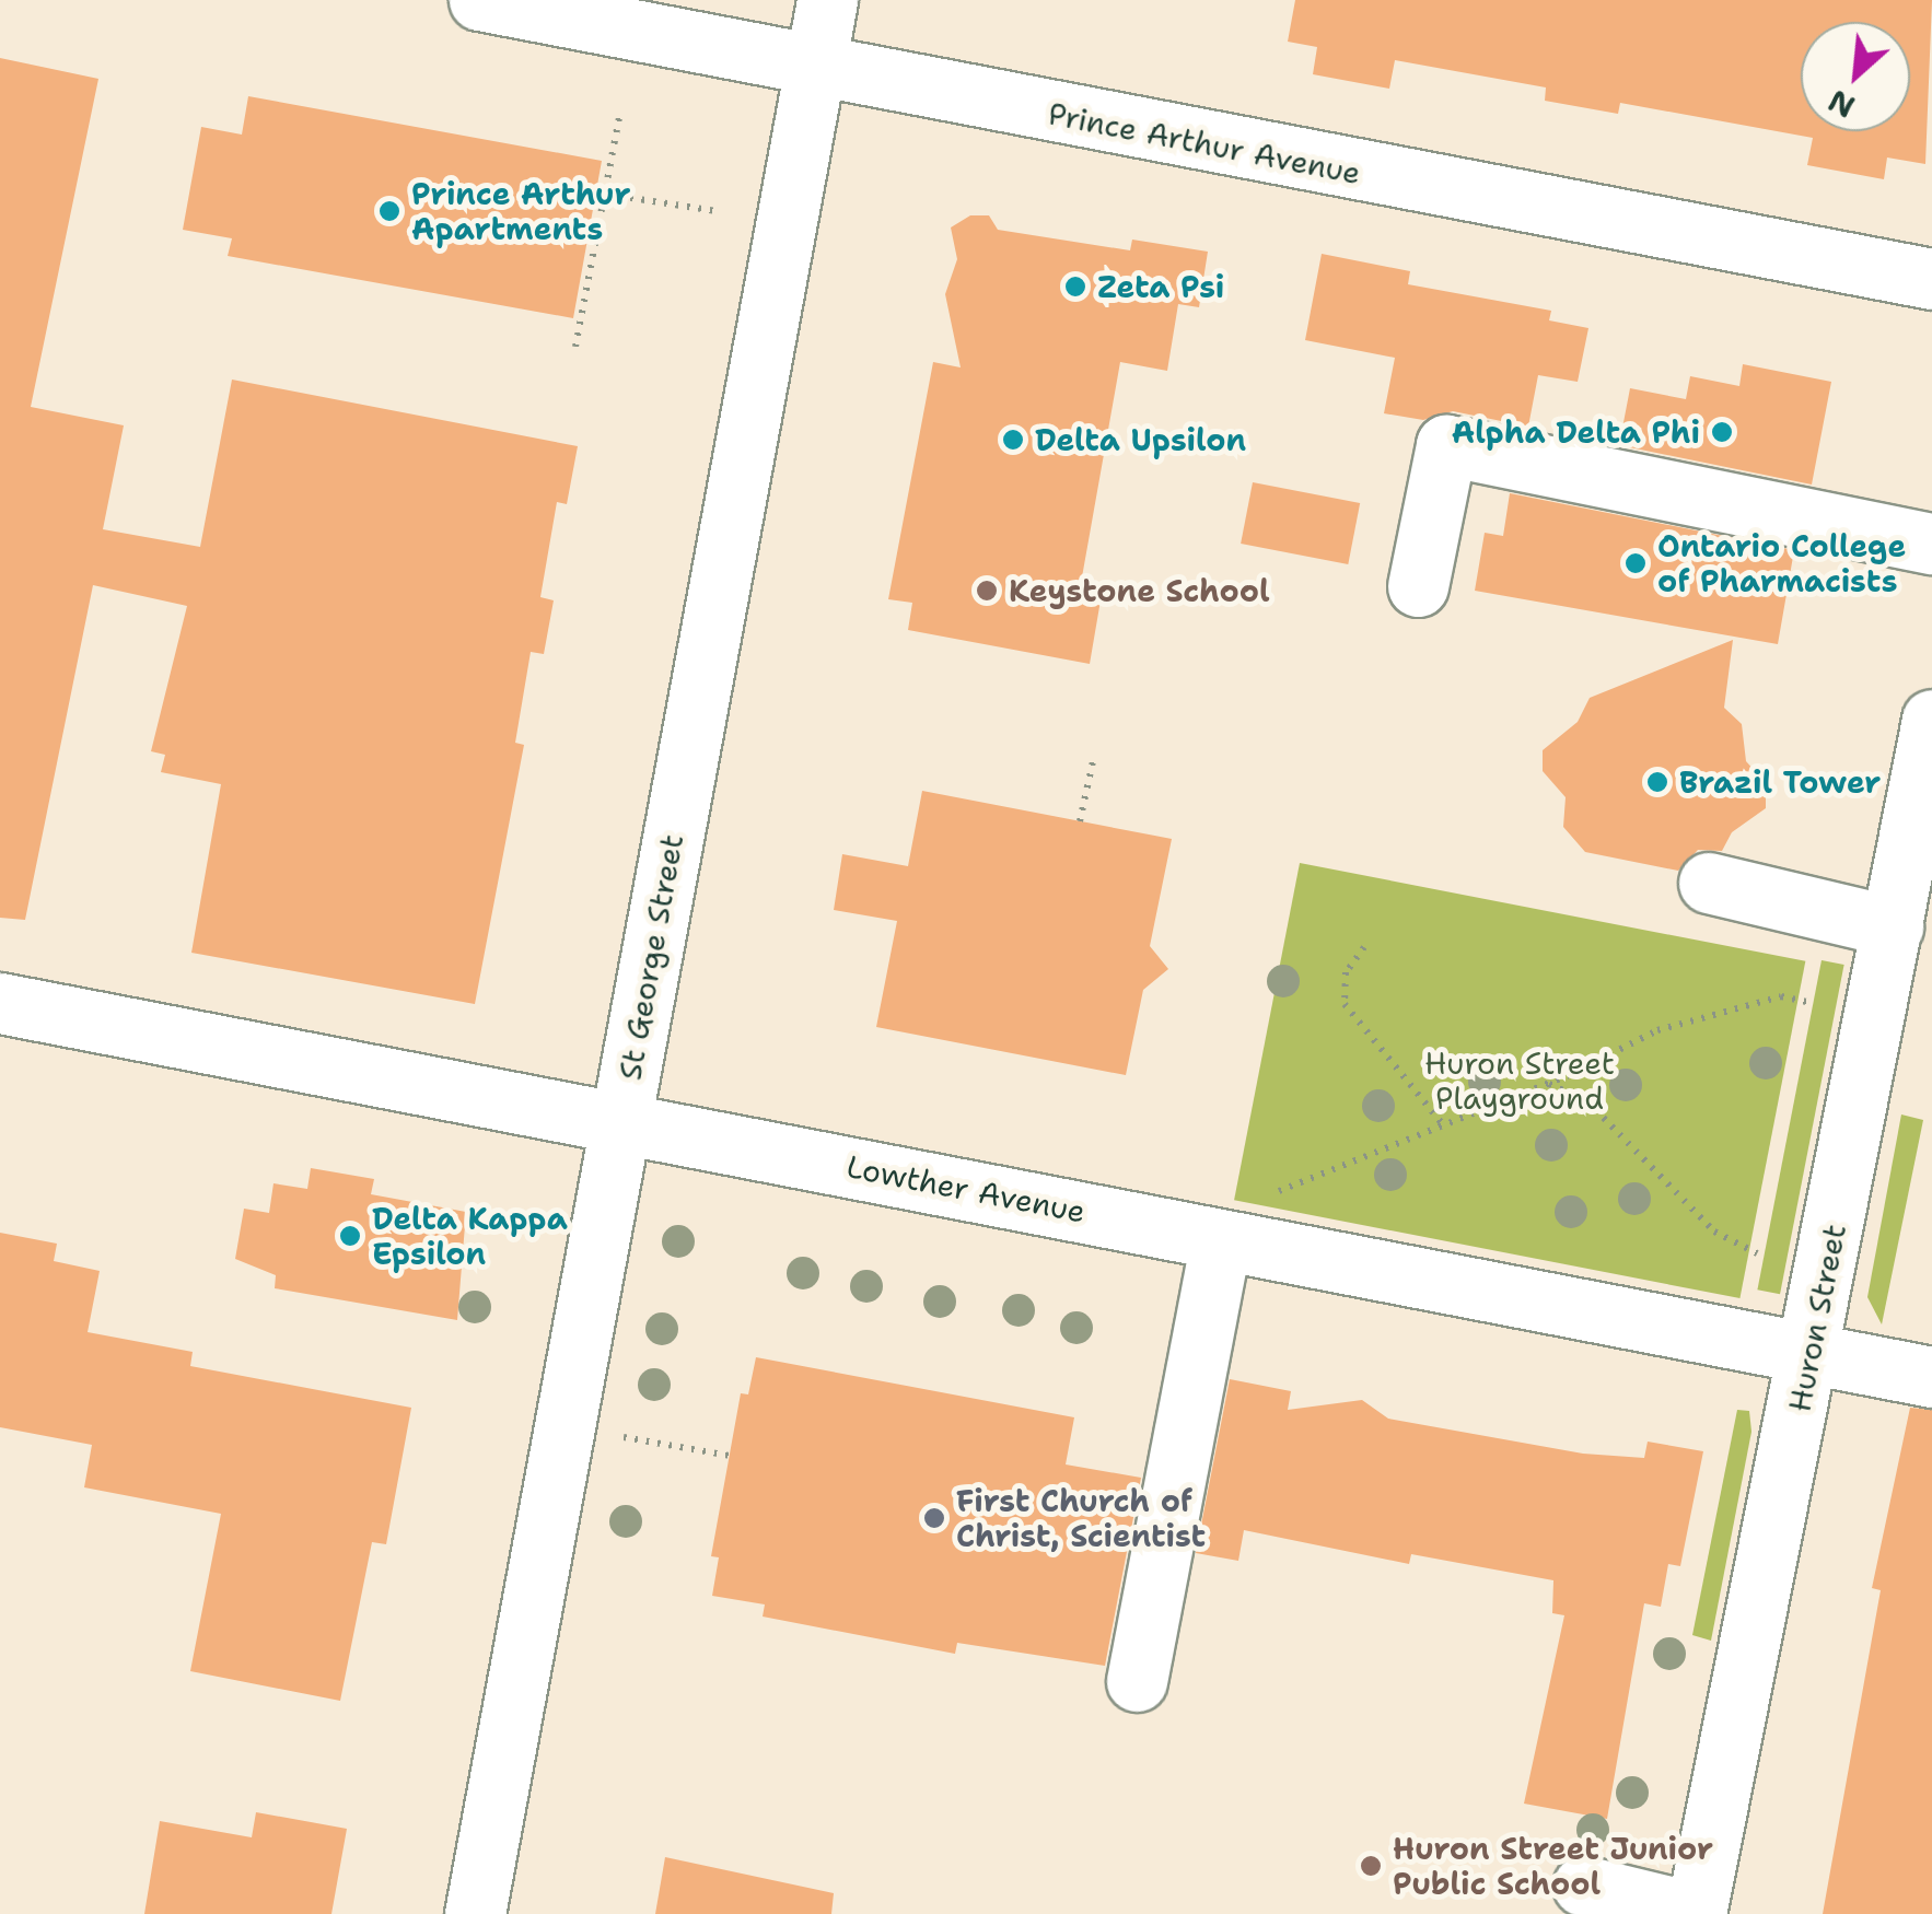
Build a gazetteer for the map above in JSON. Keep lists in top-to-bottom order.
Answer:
{
  "streets": {
    "street": [
      "Prince Arthur Avenue",
      "St George Street",
      "Lowther Avenue",
      "Huron Street"
    ]
  },
  "crossings": [
    ["Prince Arthur Avenue", "St George Street"],
    ["St George Street", "Lowther Avenue"],
    ["Lowther Avenue", "Huron Street"]
  ],
  "parks": ["Huron Street Playground"],
  "places": [
    "Prince Arthur Apartments",
    "Zeta Psi",
    "Alpha Delta Phi",
    "Delta Upsilon",
    "Ontario College of Pharmacists",
    "Keystone School",
    "Brazil Tower",
    "Delta Kappa Epsilon",
    "First Church of Christ, Scientist",
    "Huron Street Junior Public School"
  ],
  "north": "bottom left"
}
